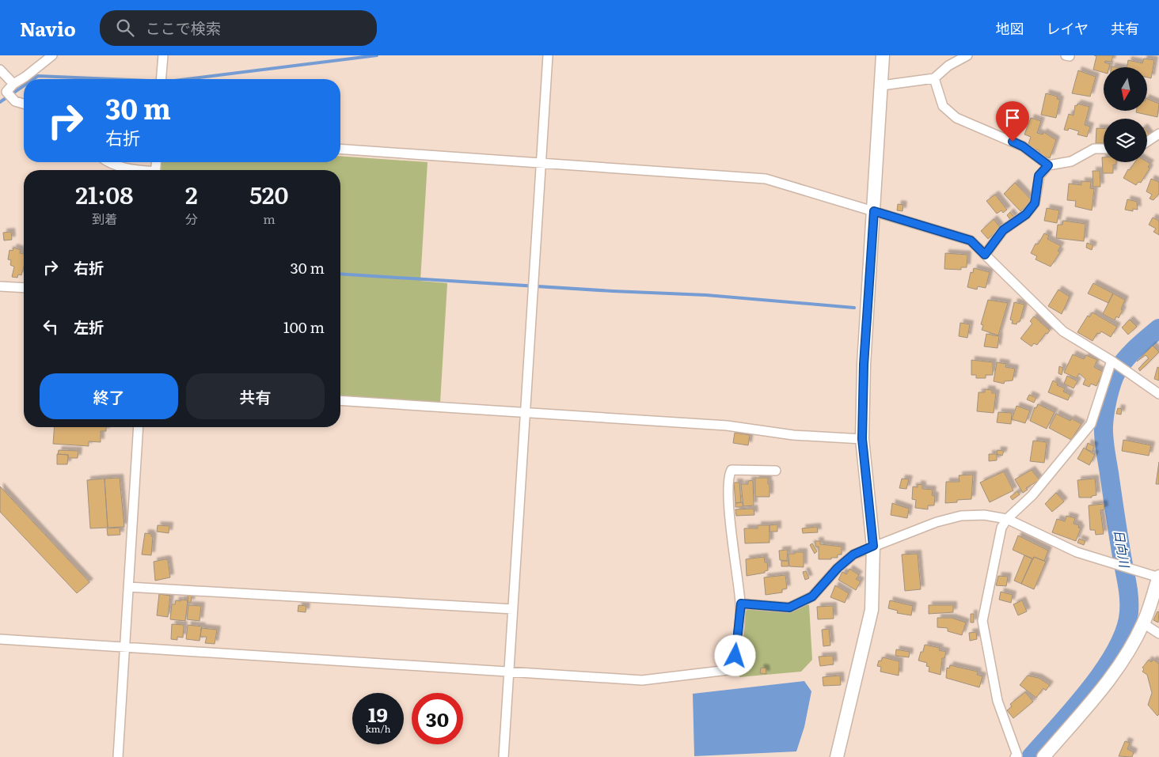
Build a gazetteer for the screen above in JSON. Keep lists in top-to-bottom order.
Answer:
{
  "water": ["日向川"],
  "north": "bottom",
  "page": {
    "header": "Navio",
    "search": "ここで検索",
    "nav": ["地図", "レイヤ", "共有"],
    "turn": ["30 m", "右折"],
    "eta": [
      "21:08",
      "到着",
      "2",
      "分",
      "520",
      "m"
    ],
    "list": [
      {
        "name": "右折",
        "value": "30 m"
      },
      {
        "name": "左折",
        "value": "100 m"
      }
    ],
    "buttons": ["終了", "共有"],
    "speed": "19 km/h",
    "limit": "30"
  }
}
